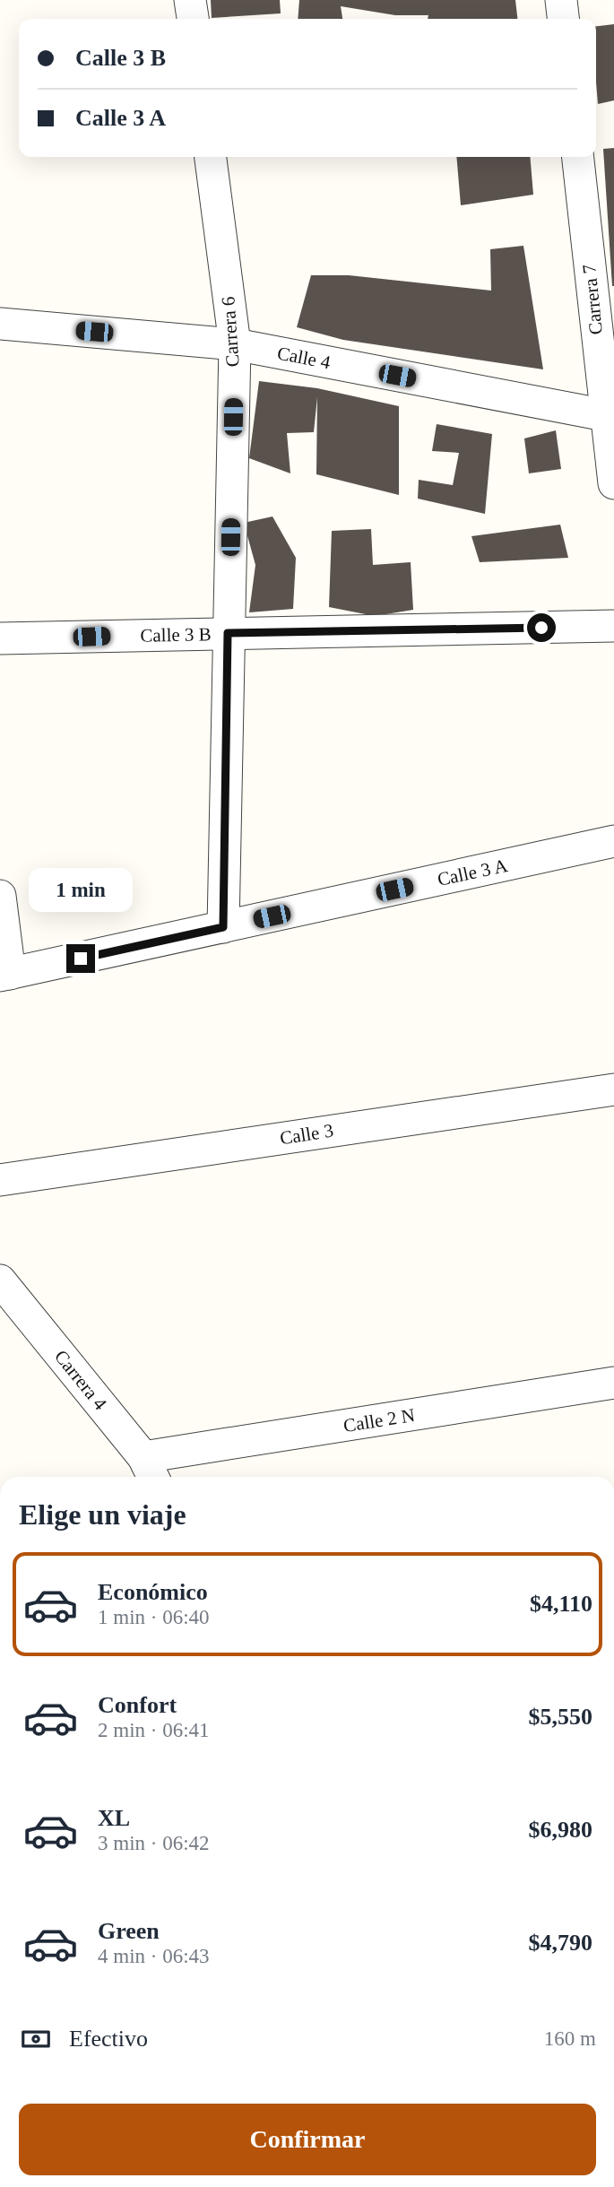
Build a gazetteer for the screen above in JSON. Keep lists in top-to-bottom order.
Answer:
{
  "streets": {
    "street": [
      "Carrera 7",
      "Carrera 6",
      "Calle 4",
      "Calle 3 B",
      "Calle 3 A",
      "Calle 3",
      "Carrera 4",
      "Calle 2 N"
    ]
  },
  "crossings": [
    ["Carrera 7", "Calle 4"],
    ["Carrera 6", "Calle 4"],
    ["Carrera 6", "Calle 3 B"],
    ["Carrera 6", "Calle 3 A"],
    ["Carrera 4", "Calle 2 N"]
  ],
  "page": {
    "banner": ["Calle 3 B", "Calle 3 A"],
    "bubble": "1 min",
    "heading": "Elige un viaje",
    "list": [
      {
        "name": "Económico",
        "note": "1 min · 06:40",
        "value": "$4,110"
      },
      {
        "name": "Confort",
        "note": "2 min · 06:41",
        "value": "$5,550"
      },
      {
        "name": "XL",
        "note": "3 min · 06:42",
        "value": "$6,980"
      },
      {
        "name": "Green",
        "note": "4 min · 06:43",
        "value": "$4,790"
      }
    ],
    "pay": ["Efectivo", "160 m"],
    "buttons": "Confirmar"
  }
}
